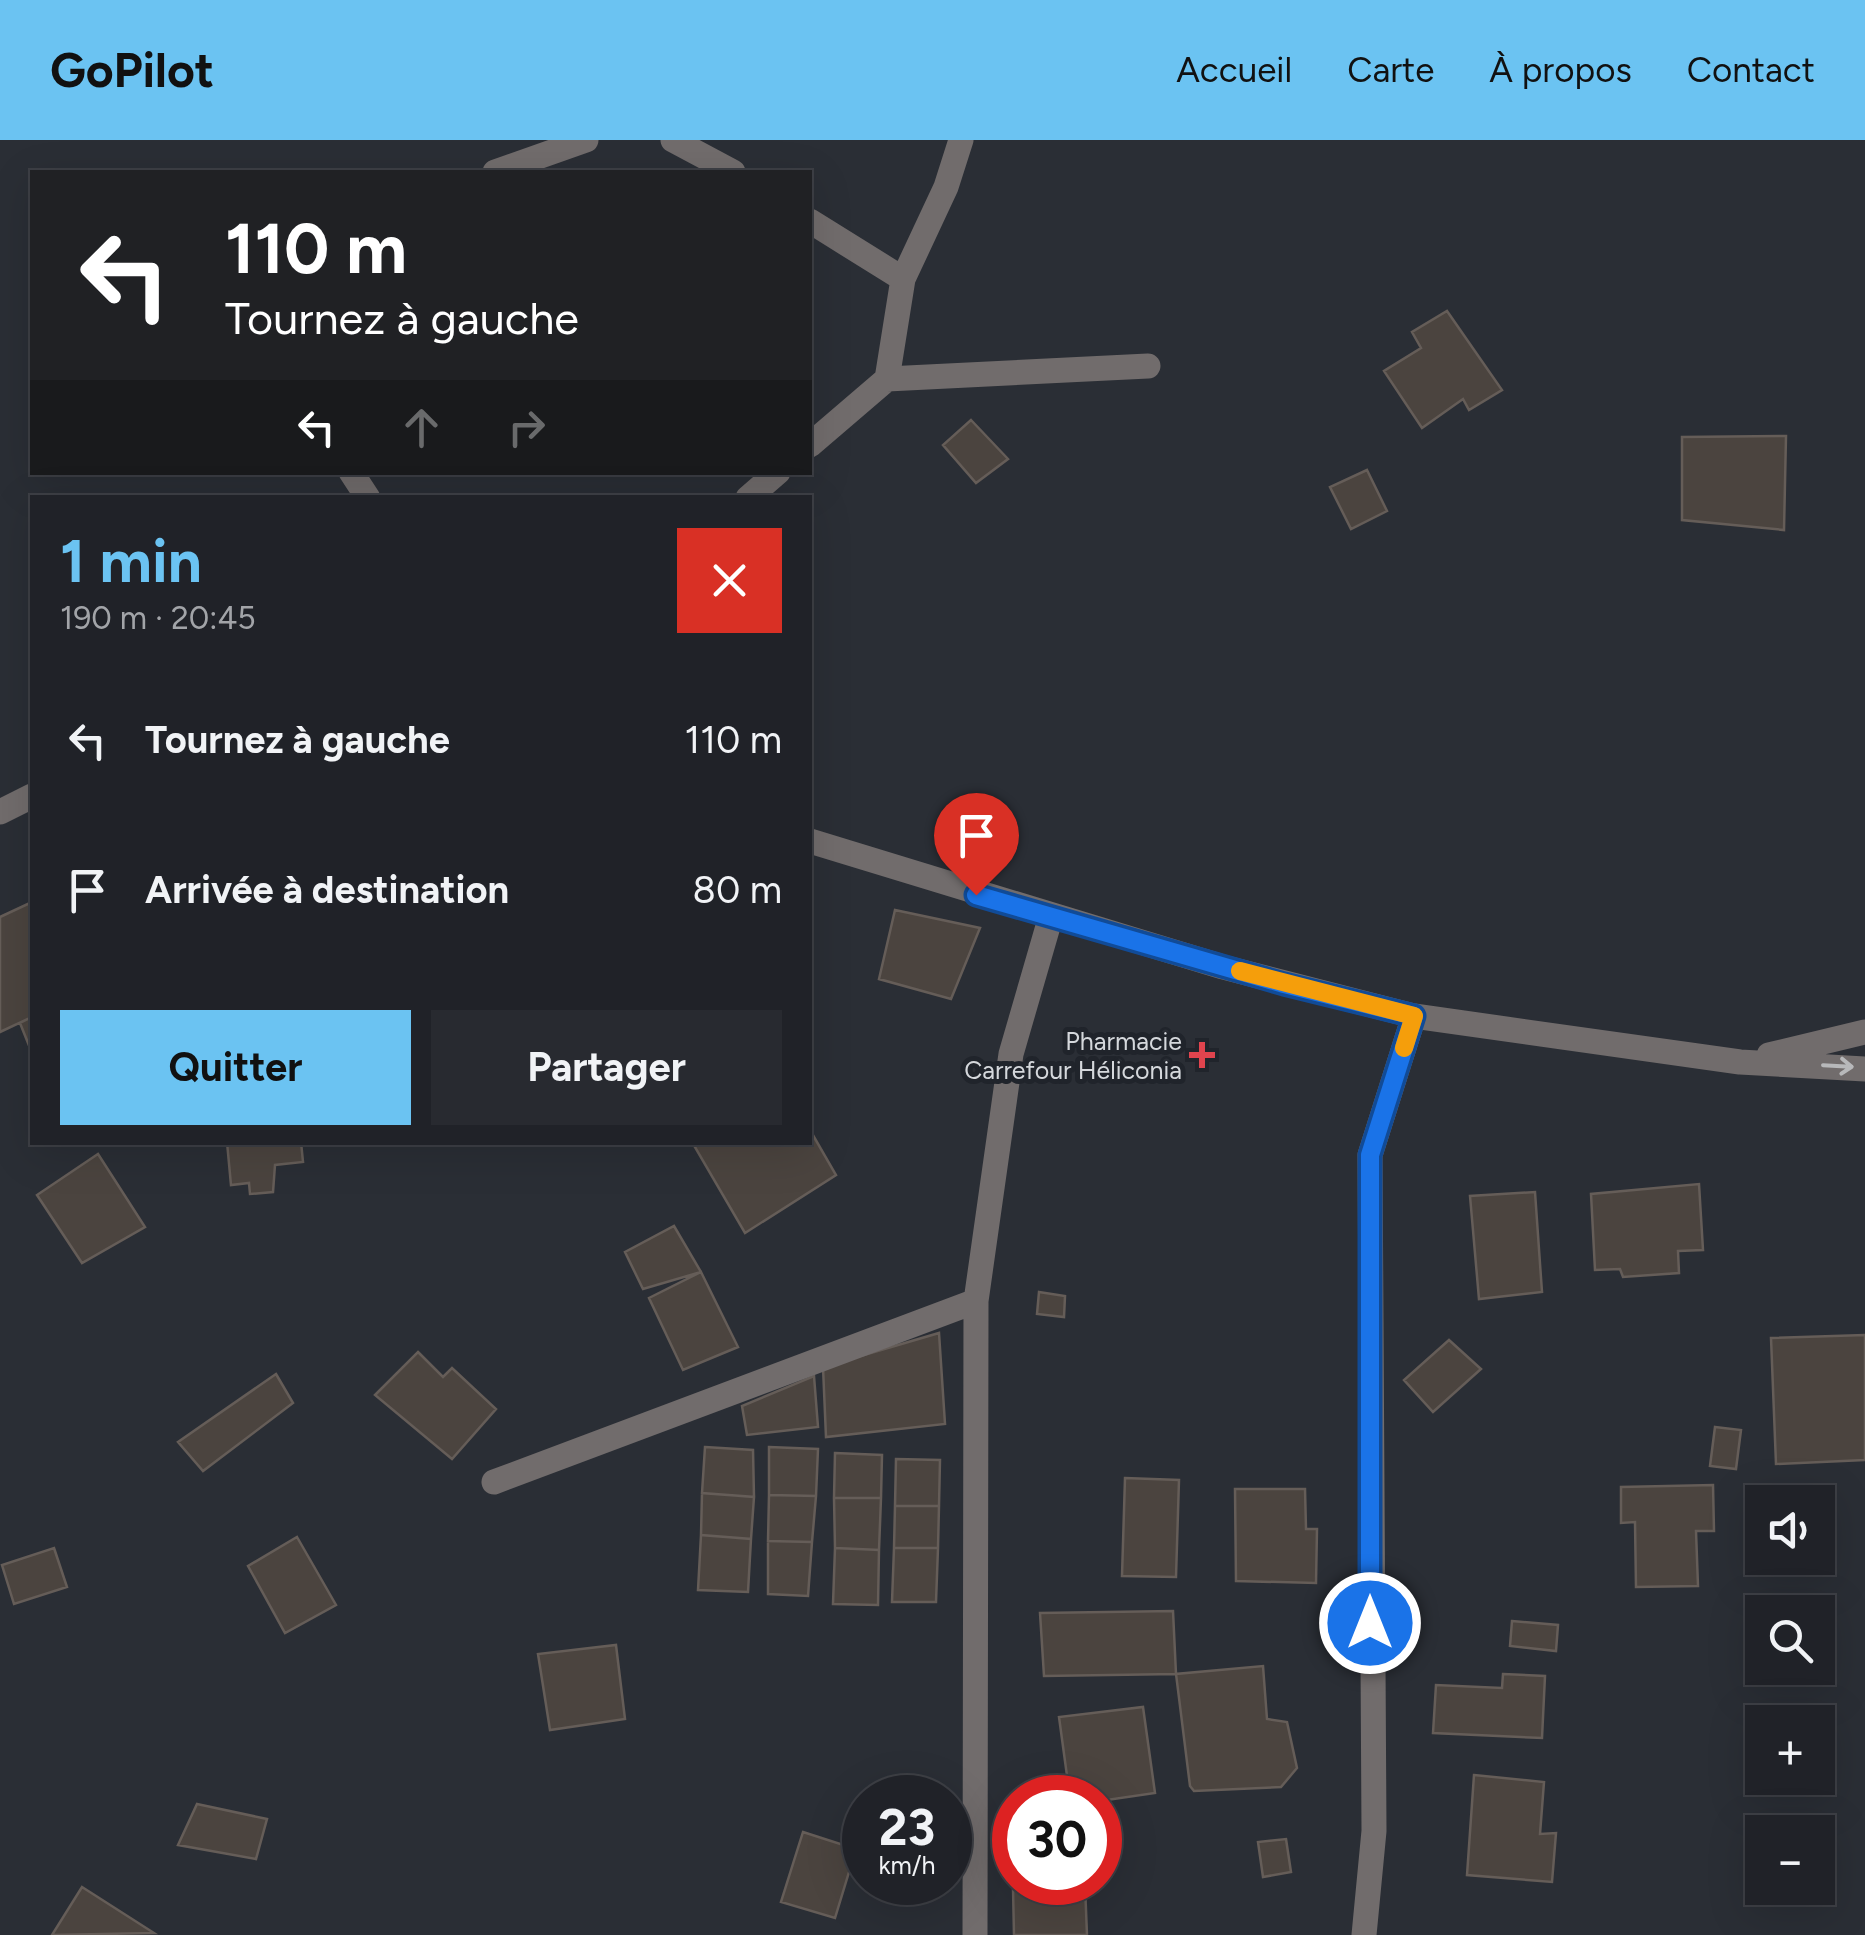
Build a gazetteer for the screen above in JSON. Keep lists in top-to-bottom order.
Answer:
{
  "places": {
    "health": ["Pharmacie Carrefour Héliconia"]
  },
  "page": {
    "header": "GoPilot",
    "nav": [
      "Accueil",
      "Carte",
      "À propos",
      "Contact"
    ],
    "turn": ["110 m", "Tournez à gauche"],
    "heading": ["1 min", "190 m · 20:45"],
    "list": [
      {
        "name": "Tournez à gauche",
        "value": "110 m"
      },
      {
        "name": "Arrivée à destination",
        "value": "80 m"
      }
    ],
    "buttons": ["Quitter", "Partager"],
    "map_buttons": ["+", "−"],
    "speed": "23 km/h",
    "limit": "30"
  }
}
